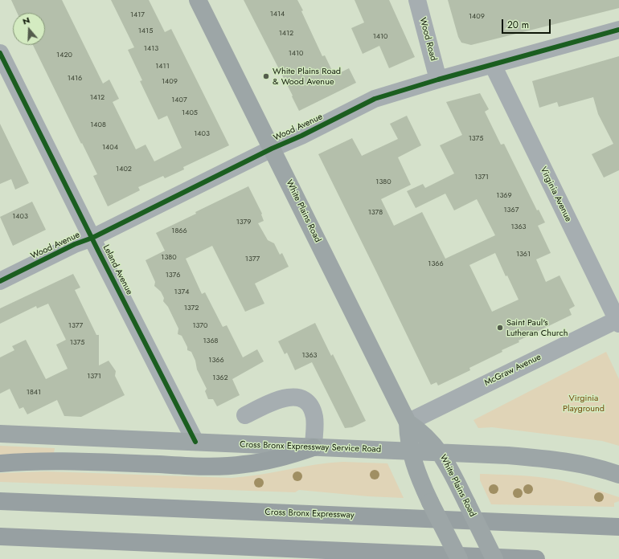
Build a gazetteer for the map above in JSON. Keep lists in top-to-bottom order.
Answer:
{
  "streets": {
    "highway": ["Cross Bronx Expressway"],
    "main road": ["White Plains Road", "Cross Bronx Expressway Service Road"],
    "street": [
      "Wood Road",
      "Wood Avenue",
      "Virginia Avenue",
      "Leland Avenue",
      "McGraw Avenue"
    ]
  },
  "crossings": [
    ["Wood Road", "Wood Avenue"],
    ["Wood Avenue", "Virginia Avenue"],
    ["Wood Avenue", "White Plains Road"],
    ["Wood Avenue", "Leland Avenue"],
    ["Virginia Avenue", "McGraw Avenue"],
    ["White Plains Road", "McGraw Avenue"],
    ["White Plains Road", "Cross Bronx Expressway Service Road"],
    ["Leland Avenue", "Cross Bronx Expressway Service Road"]
  ],
  "parks": ["Virginia Playground"],
  "places": ["White Plains Road & Wood Avenue", "Saint Paul's Lutheran Church"],
  "house_numbers": [
    "1414",
    "1417",
    "1409",
    "1415",
    "1412",
    "1410",
    "1413",
    "1410",
    "1420",
    "1411",
    "1416",
    "1409",
    "1412",
    "1407",
    "1405",
    "1408",
    "1403",
    "1375",
    "1404",
    "1402",
    "1371",
    "1380",
    "1369",
    "1367",
    "1378",
    "1403",
    "1379",
    "1363",
    "1866",
    "1361",
    "1380",
    "1377",
    "1366",
    "1376",
    "1374",
    "1372",
    "1377",
    "1370",
    "1368",
    "1375",
    "1363",
    "1366",
    "1371",
    "1362",
    "1841"
  ],
  "scale_bar": "20 m",
  "north": "top"
}
